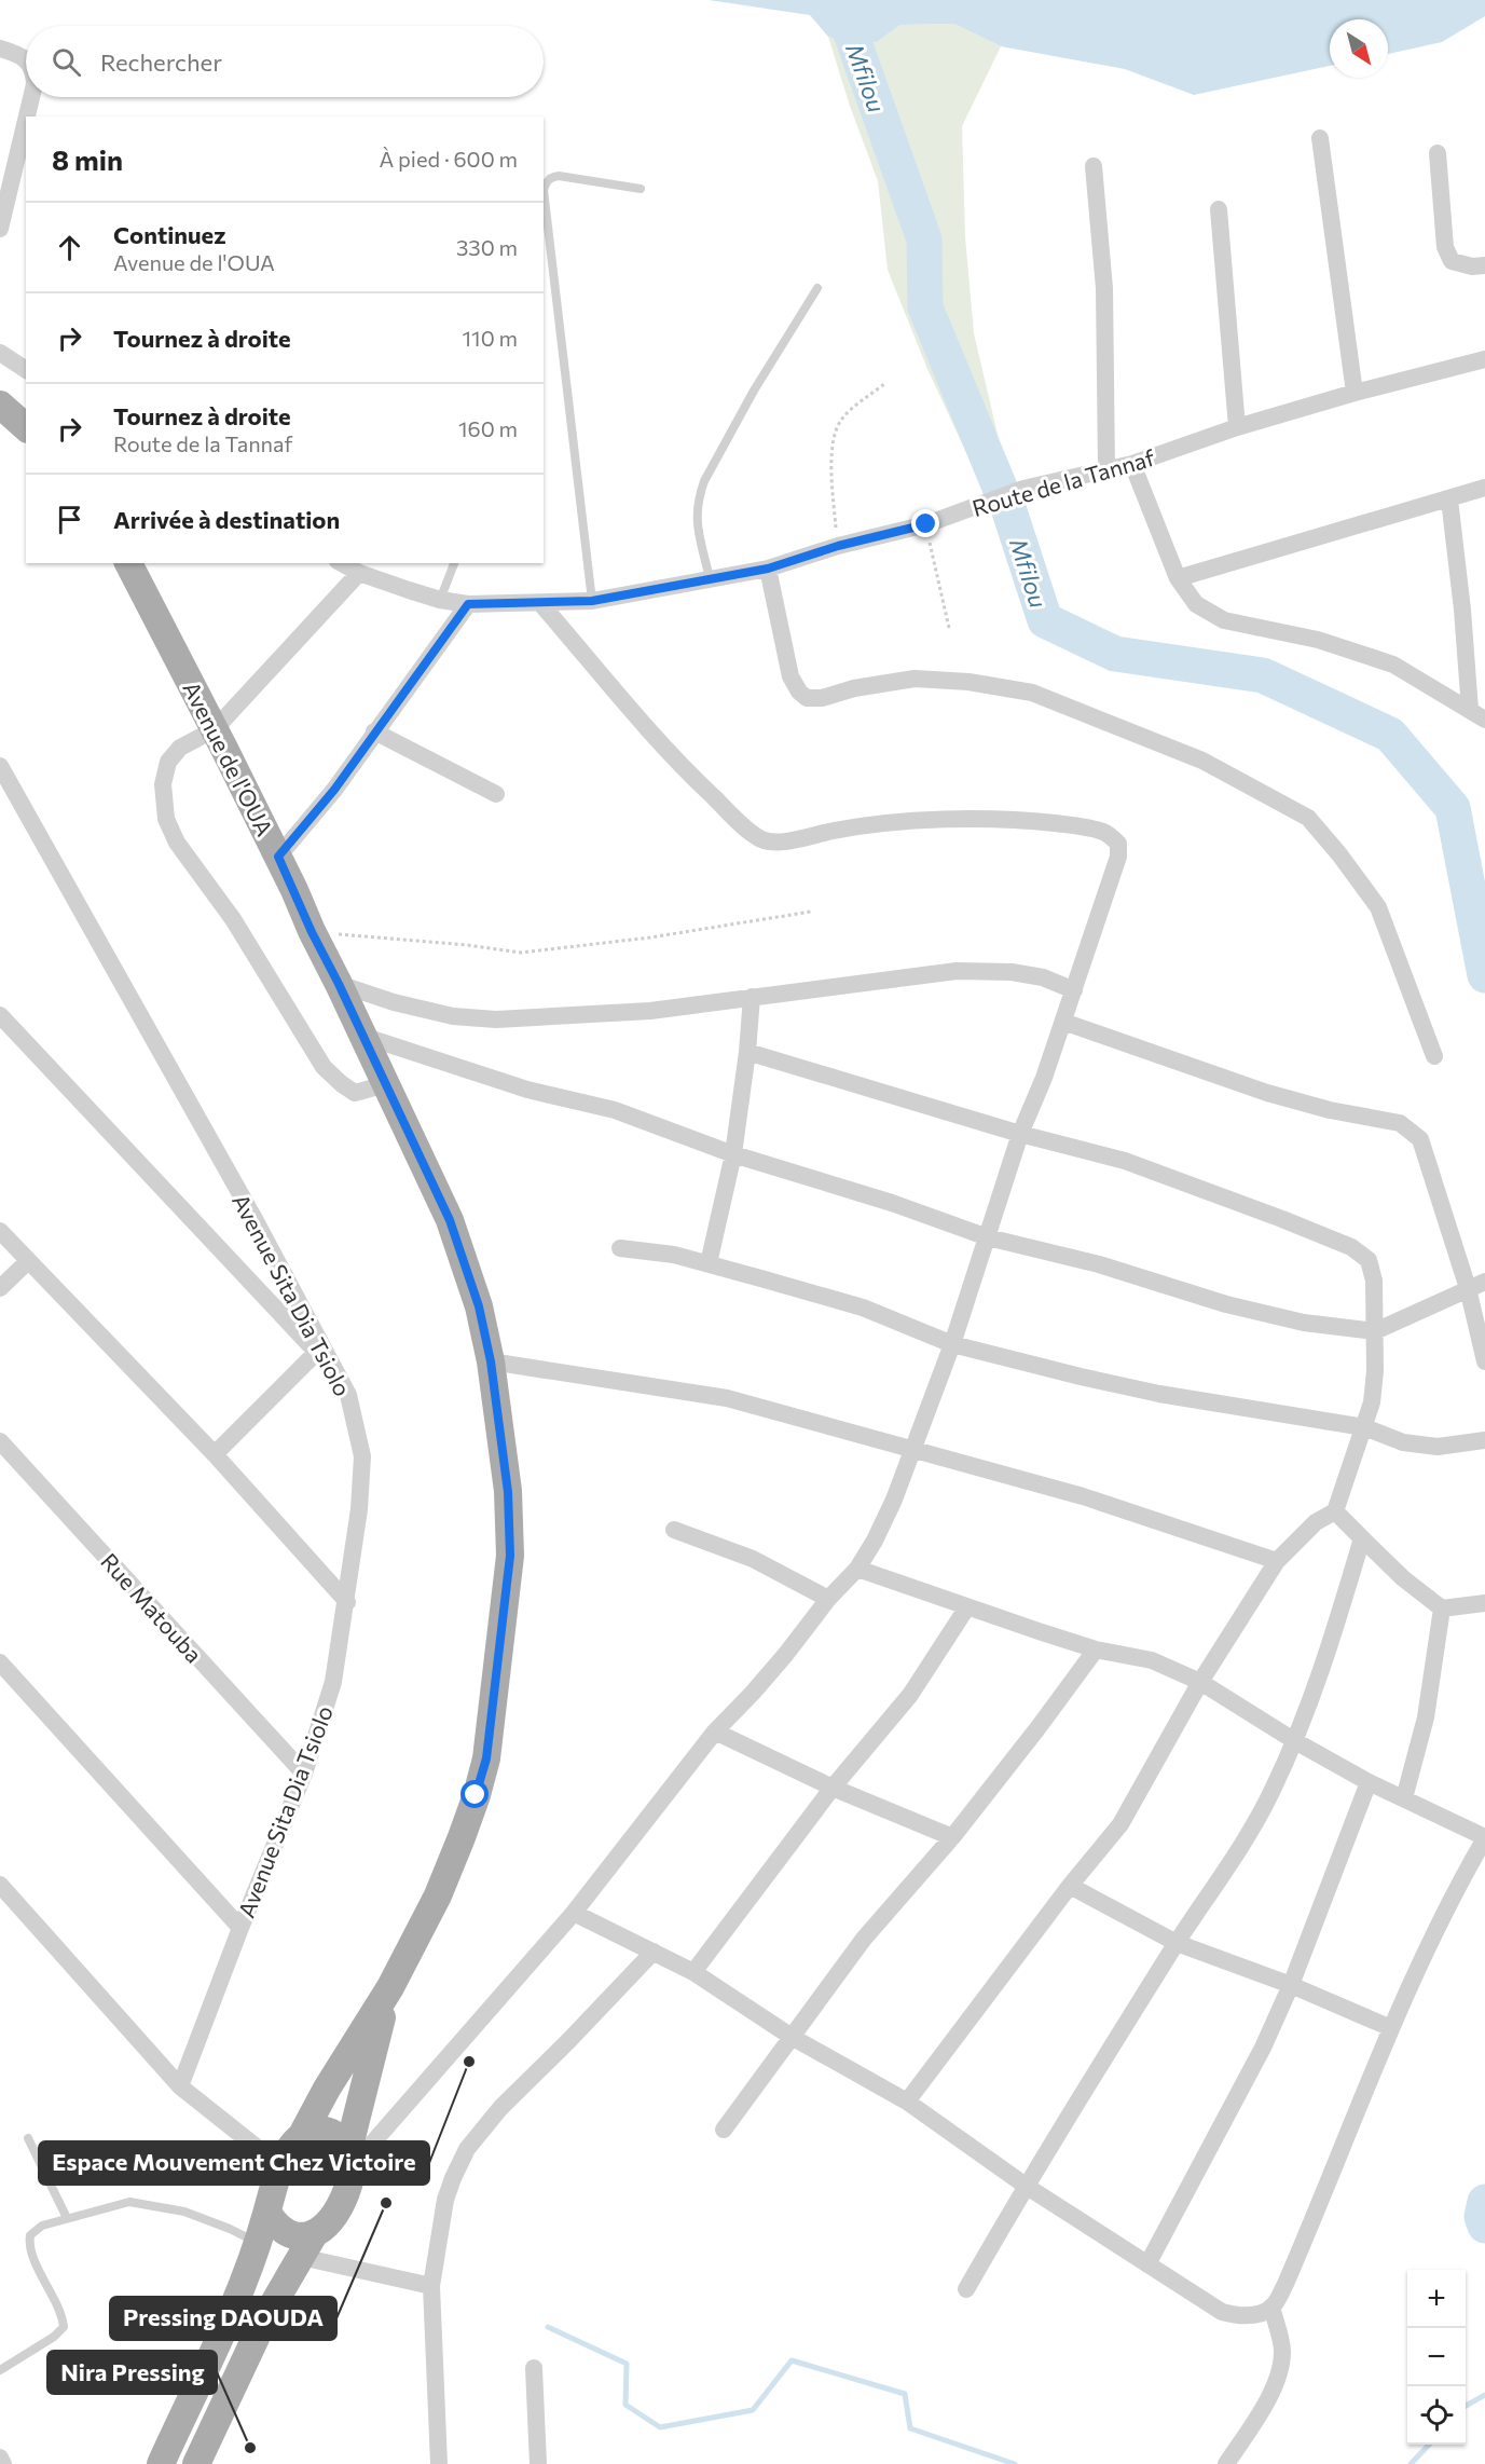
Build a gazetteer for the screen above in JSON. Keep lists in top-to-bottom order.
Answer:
{
  "streets": {
    "main road": ["Avenue de l'OUA"],
    "street": ["Route de la Tannaf", "Avenue Sita Dia Tsiolo", "Rue Matouba"]
  },
  "crossings": [
    ["Avenue Sita Dia Tsiolo", "Rue Matouba"]
  ],
  "water": ["Mfilou"],
  "places": ["Espace Mouvement Chez Victoire", "Pressing DAOUDA", "Nira Pressing"],
  "north": "bottom right",
  "page": {
    "search": "Rechercher",
    "heading": ["8 min", "À pied · 600 m"],
    "list": [
      ["Continuez", "Avenue de l'OUA", "330 m"],
      ["Tournez à droite", "110 m"],
      ["Tournez à droite", "Route de la Tannaf", "160 m"],
      "Arrivée à destination"
    ],
    "map_buttons": ["+", "−"]
  }
}
